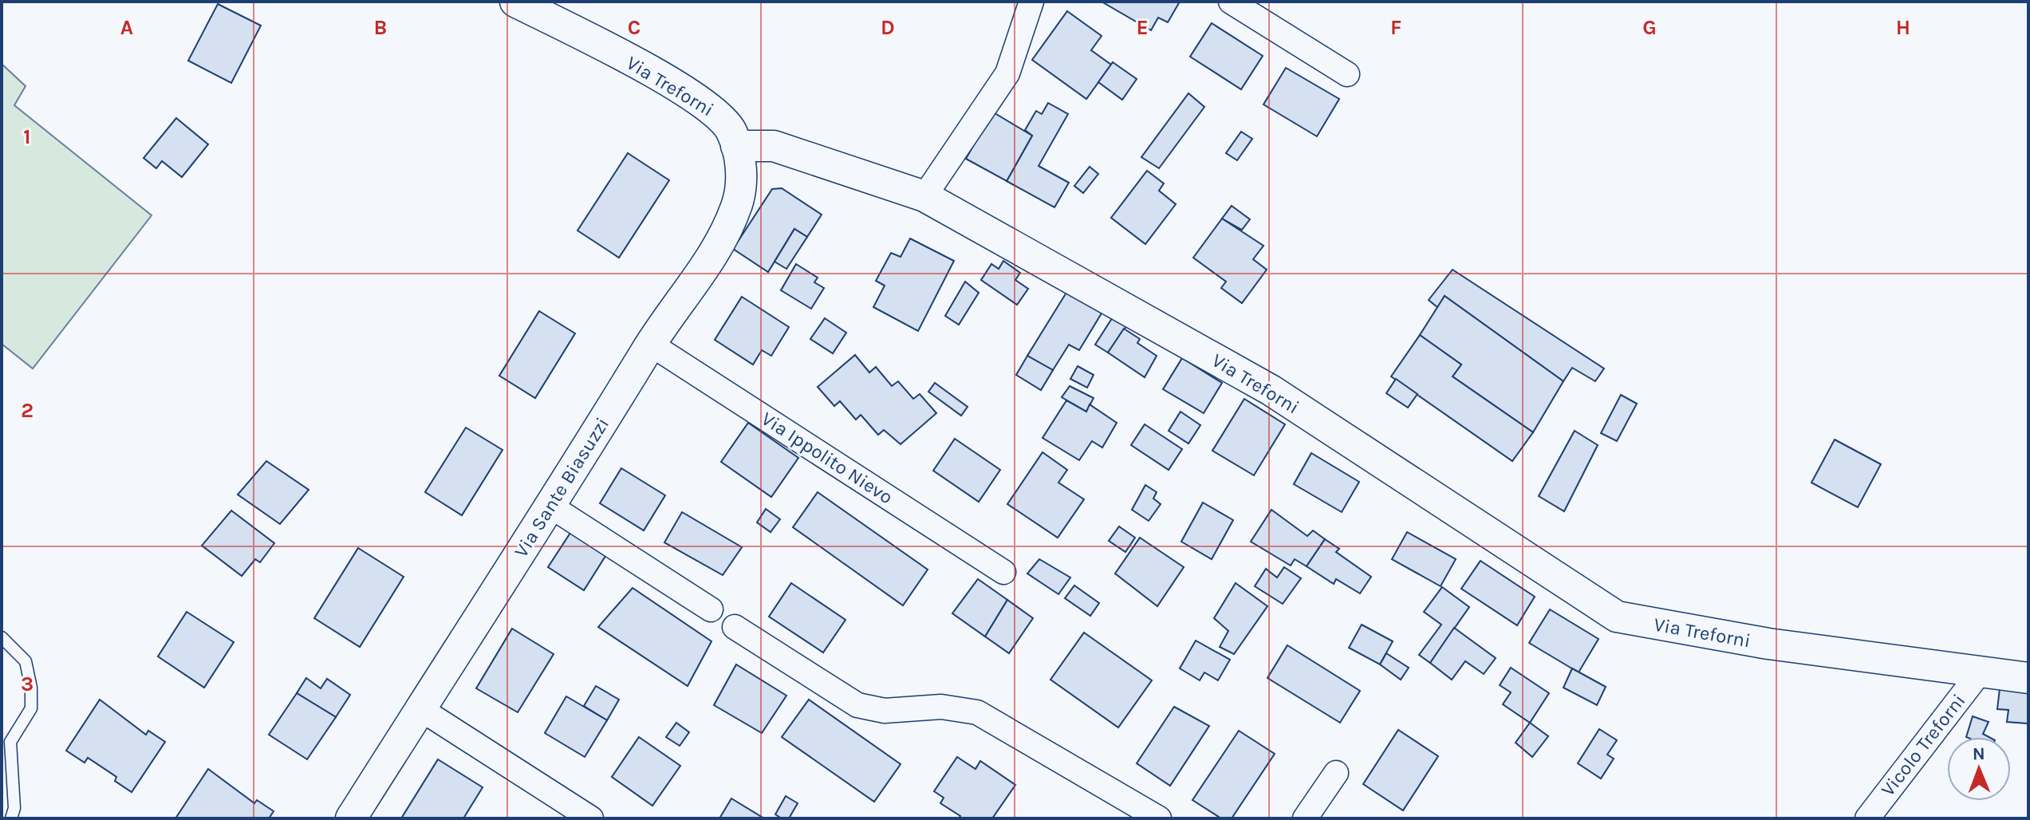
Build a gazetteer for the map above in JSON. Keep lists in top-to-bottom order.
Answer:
{
  "streets": {
    "street": [
      "Via Treforni",
      "Via Ippolito Nievo",
      "Via Sante Biasuzzi",
      "Vicolo Treforni"
    ]
  },
  "crossings": [
    ["Via Treforni", "Via Sante Biasuzzi"],
    ["Via Treforni", "Vicolo Treforni"],
    ["Via Ippolito Nievo", "Via Sante Biasuzzi"]
  ],
  "north": "top",
  "grid": {
    "columns": [
      "A",
      "B",
      "C",
      "D",
      "E",
      "F",
      "G",
      "H"
    ],
    "rows": ["1", "2", "3"]
  }
}
